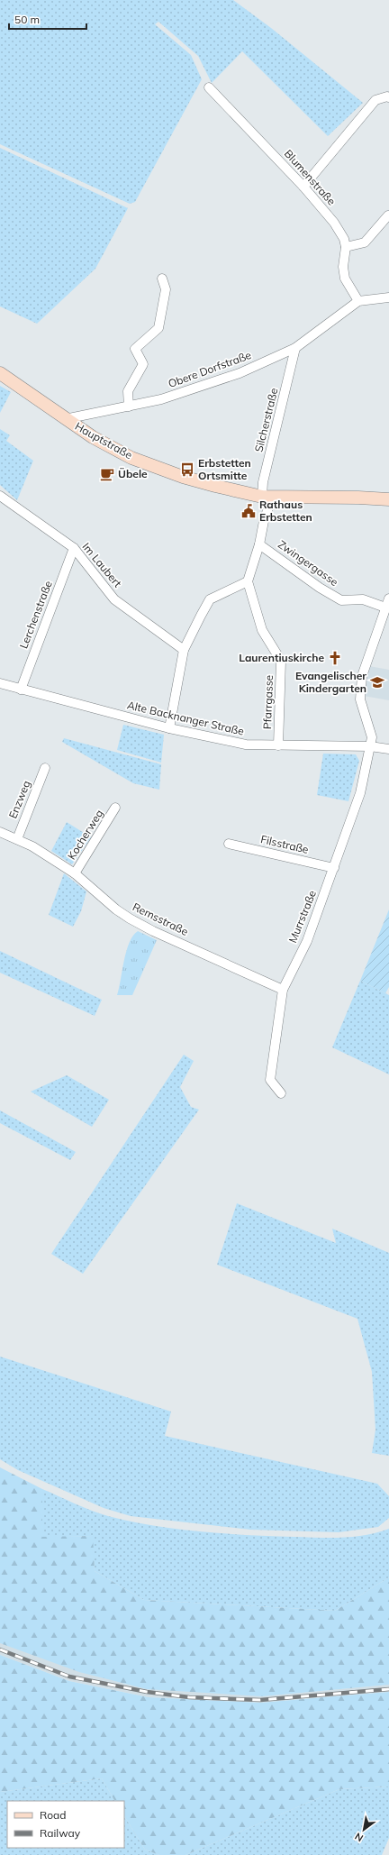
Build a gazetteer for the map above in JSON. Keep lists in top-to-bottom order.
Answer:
{
  "streets": {
    "street": [
      "Blumenstraße",
      "Obere Dorfstraße",
      "Silcherstraße",
      "Hauptstraße",
      "Zwingergasse",
      "Im Laubert",
      "Lerchenstraße",
      "Pfarrgasse",
      "Alte Backnanger Straße",
      "Enzweg",
      "Kocherweg",
      "Filsstraße",
      "Murrstraße",
      "Remsstraße"
    ]
  },
  "crossings": [
    ["Obere Dorfstraße", "Silcherstraße"],
    ["Obere Dorfstraße", "Hauptstraße"],
    ["Silcherstraße", "Hauptstraße"],
    ["Zwingergasse", "Murrstraße"],
    ["Im Laubert", "Lerchenstraße"],
    ["Lerchenstraße", "Alte Backnanger Straße"],
    ["Pfarrgasse", "Alte Backnanger Straße"],
    ["Alte Backnanger Straße", "Murrstraße"],
    ["Enzweg", "Remsstraße"],
    ["Kocherweg", "Remsstraße"],
    ["Filsstraße", "Murrstraße"],
    ["Murrstraße", "Remsstraße"]
  ],
  "places": {
    "bus stop": ["Erbstetten Ortsmitte"],
    "cafe": ["Übele"],
    "public building": ["Rathaus Erbstetten"],
    "church": ["Laurentiuskirche"],
    "school or university": ["Evangelischer Kindergarten"]
  },
  "legend": ["Road", "Railway"],
  "scale_bar": "50 m",
  "north": "bottom left"
}
